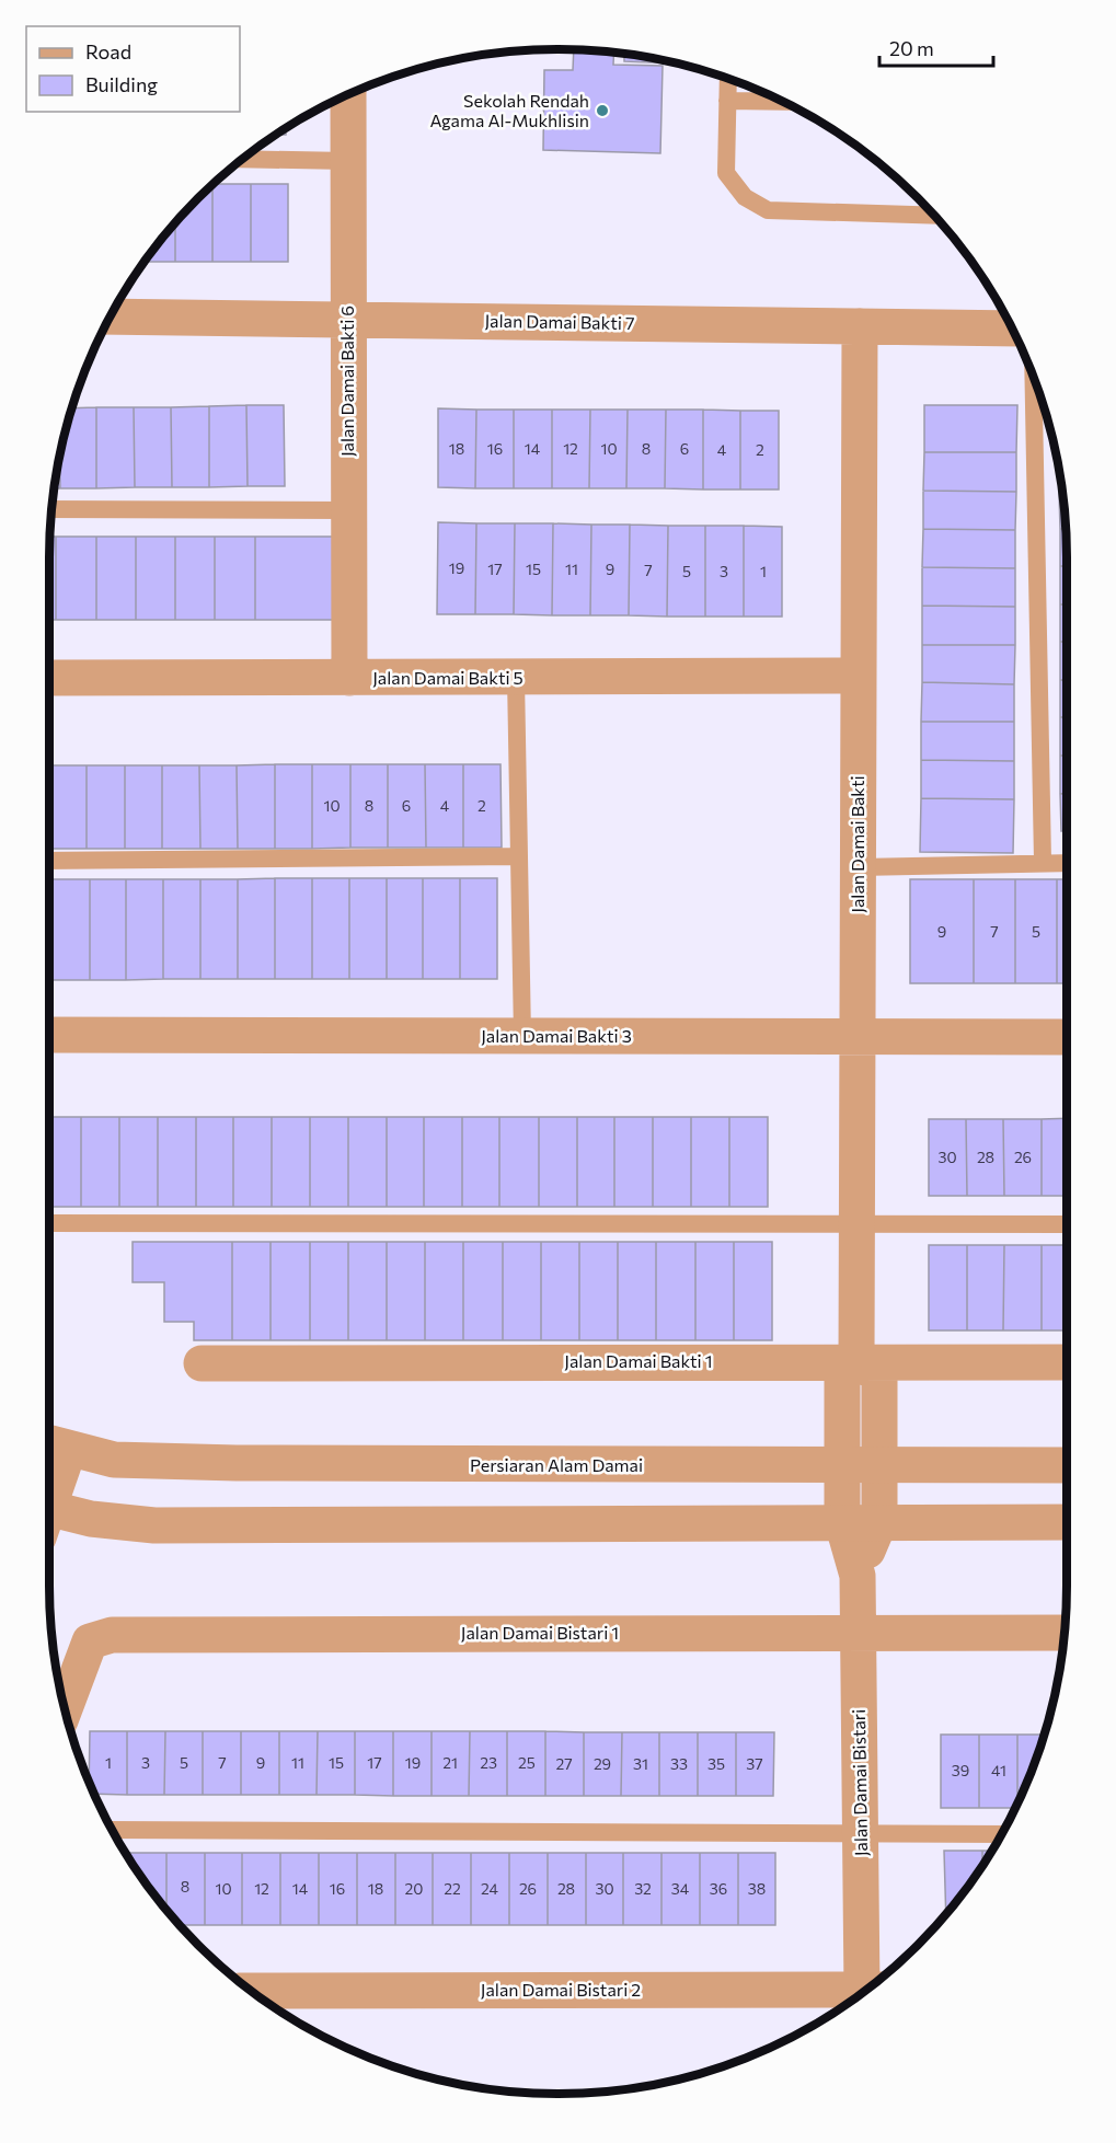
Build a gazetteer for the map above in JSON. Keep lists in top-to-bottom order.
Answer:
{
  "streets": {
    "street": [
      "Jalan Damai Bakti 7",
      "Jalan Damai Bakti 6",
      "Jalan Damai Bakti 5",
      "Jalan Damai Bakti",
      "Jalan Damai Bakti 3",
      "Jalan Damai Bakti 1",
      "Persiaran Alam Damai",
      "Jalan Damai Bistari 1",
      "Jalan Damai Bistari",
      "Jalan Damai Bistari 2"
    ]
  },
  "crossings": [
    ["Jalan Damai Bakti 7", "Jalan Damai Bakti 6"],
    ["Jalan Damai Bakti 7", "Jalan Damai Bakti"],
    ["Jalan Damai Bakti 6", "Jalan Damai Bakti 5"],
    ["Jalan Damai Bakti 5", "Jalan Damai Bakti"],
    ["Jalan Damai Bakti", "Jalan Damai Bakti 3"],
    ["Jalan Damai Bakti", "Jalan Damai Bakti 1"],
    ["Jalan Damai Bakti", "Persiaran Alam Damai"],
    ["Jalan Damai Bakti", "Jalan Damai Bistari"],
    ["Jalan Damai Bistari 1", "Jalan Damai Bistari"]
  ],
  "places": ["Sekolah Rendah Agama Al-Mukhlisin"],
  "house_numbers": [
    "18",
    "16",
    "14",
    "12",
    "10",
    "8",
    "6",
    "4",
    "2",
    "19",
    "17",
    "15",
    "11",
    "9",
    "7",
    "5",
    "3",
    "1",
    "10",
    "8",
    "6",
    "4",
    "2",
    "9",
    "7",
    "5",
    "30",
    "28",
    "26",
    "1",
    "3",
    "5",
    "7",
    "9",
    "11",
    "15",
    "17",
    "19",
    "21",
    "23",
    "25",
    "27",
    "29",
    "31",
    "33",
    "35",
    "37",
    "39",
    "41",
    "8",
    "10",
    "12",
    "14",
    "16",
    "18",
    "20",
    "22",
    "24",
    "26",
    "28",
    "30",
    "32",
    "34",
    "36",
    "38"
  ],
  "legend": ["Road", "Building"],
  "scale_bar": "20 m"
}
